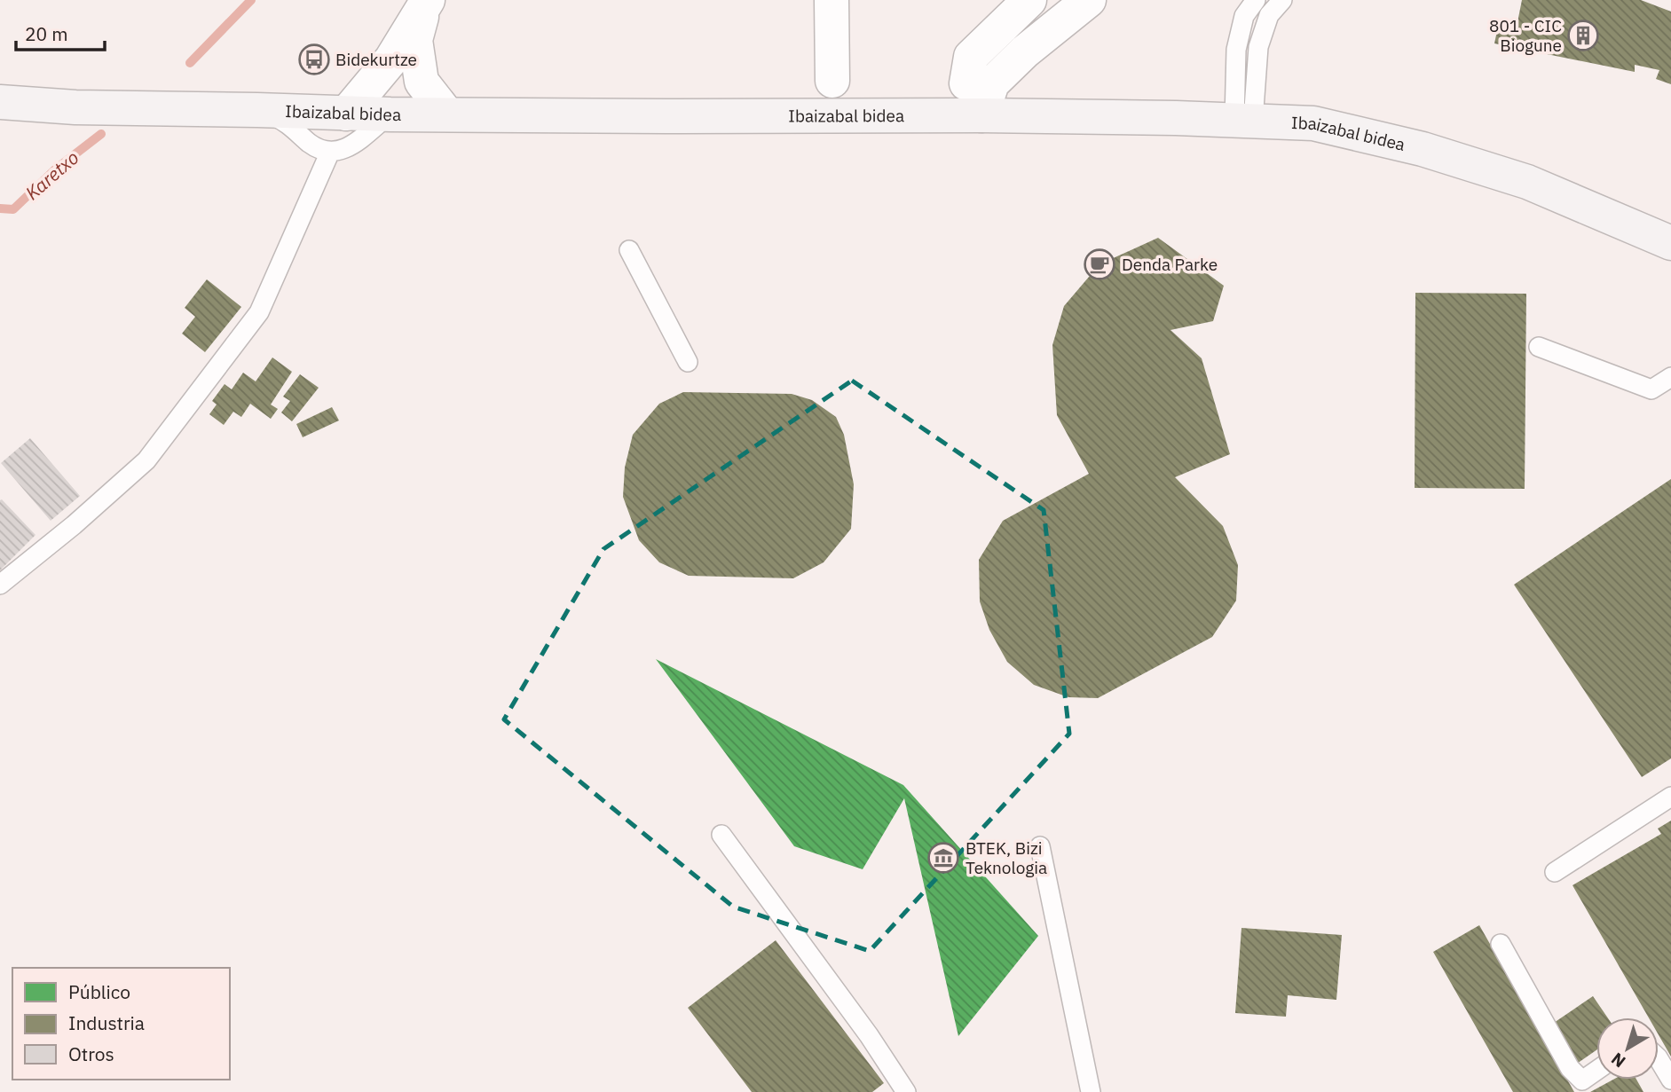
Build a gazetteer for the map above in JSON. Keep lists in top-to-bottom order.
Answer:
{
  "streets": {
    "street": ["Ibaizabal bidea"]
  },
  "water": ["Karetxo"],
  "places": {
    "building": ["801 - CIC Biogune"],
    "bus stop": ["Bidekurtze"],
    "cafe": ["Denda Parke"],
    "museum": ["BTEK, Bizi Teknologia"]
  },
  "legend": ["Público", "Industria", "Otros"],
  "scale_bar": "20 m",
  "north": "bottom left"
}
